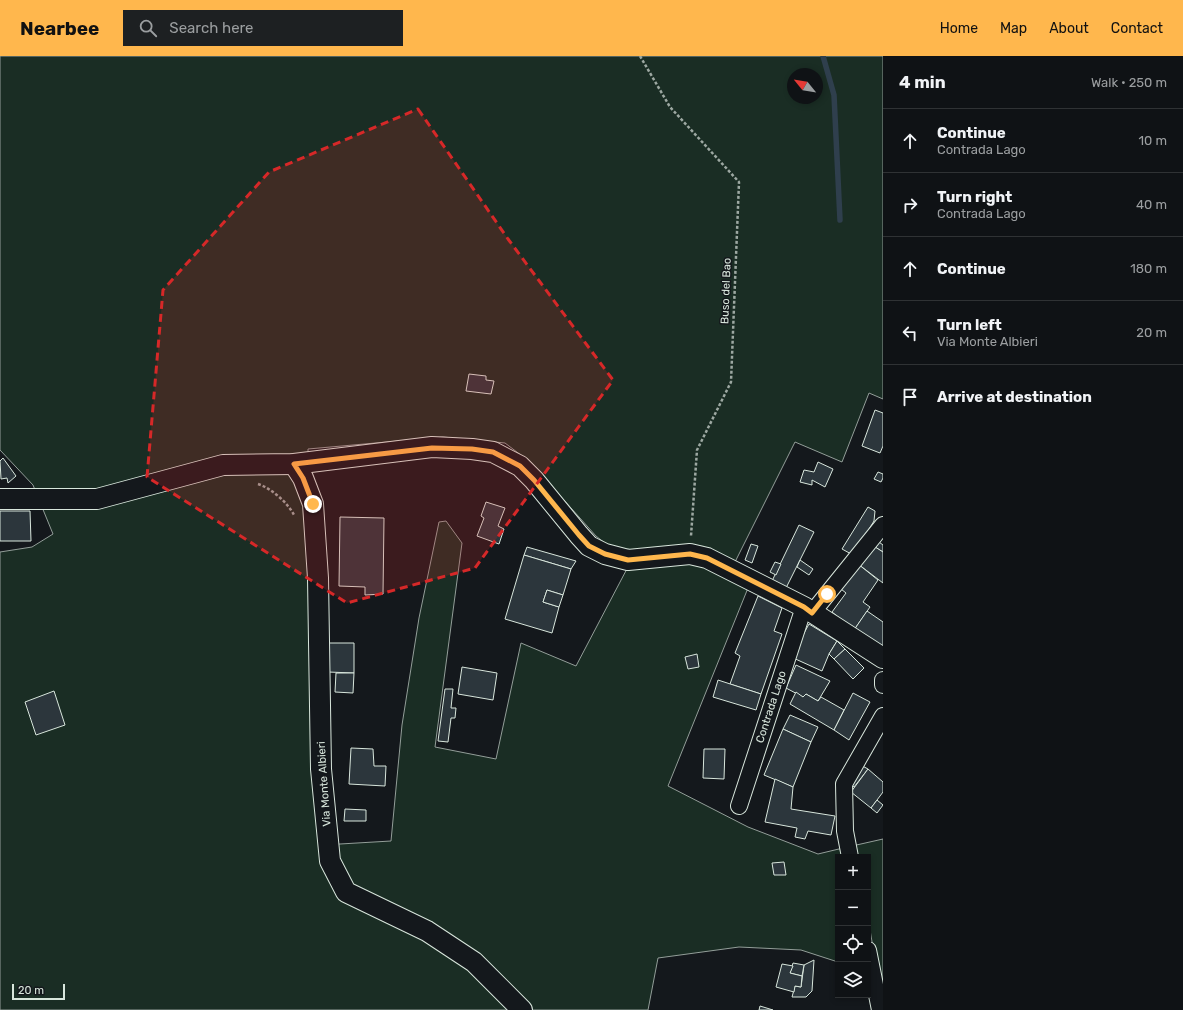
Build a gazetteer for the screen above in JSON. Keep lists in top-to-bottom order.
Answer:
{
  "streets": {
    "street": ["Contrada Lago", "Via Monte Albieri"],
    "path": ["Buso del Bao"]
  },
  "scale_bar": "20 m",
  "north": "top left",
  "page": {
    "header": "Nearbee",
    "search": "Search here",
    "nav": [
      "Home",
      "Map",
      "About",
      "Contact"
    ],
    "heading": ["4 min", "Walk · 250 m"],
    "list": [
      ["Continue", "Contrada Lago", "10 m"],
      ["Turn right", "Contrada Lago", "40 m"],
      ["Continue", "180 m"],
      ["Turn left", "Via Monte Albieri", "20 m"],
      "Arrive at destination"
    ],
    "map_buttons": ["+", "−"],
    "scale": "20 m"
  }
}
